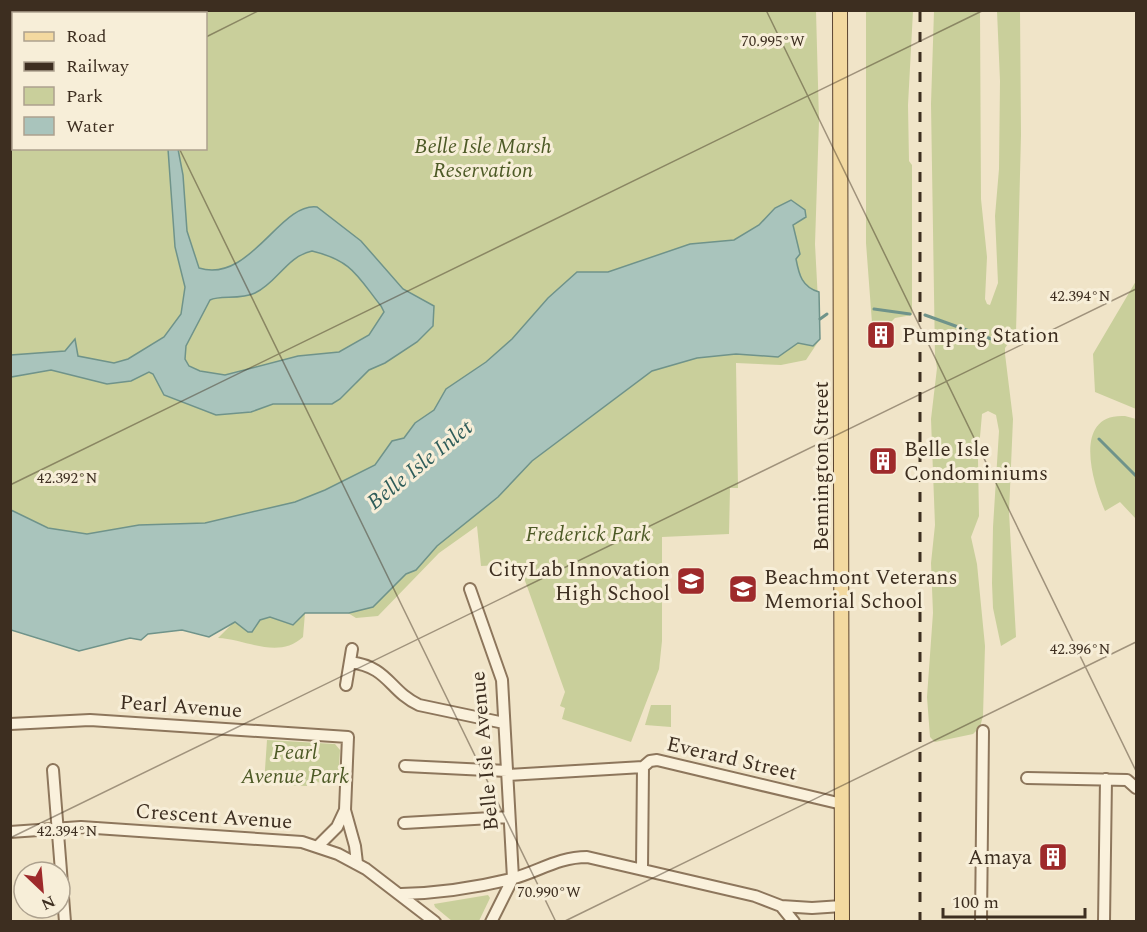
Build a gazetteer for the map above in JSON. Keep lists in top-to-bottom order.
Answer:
{
  "streets": {
    "main road": ["Bennington Street"],
    "street": [
      "Pearl Avenue",
      "Belle Isle Avenue",
      "Everard Street",
      "Crescent Avenue"
    ]
  },
  "crossings": [
    ["Bennington Street", "Everard Street"],
    ["Belle Isle Avenue", "Everard Street"]
  ],
  "water": ["Belle Isle Inlet"],
  "parks": ["Belle Isle Marsh Reservation", "Frederick Park", "Pearl Avenue Park"],
  "places": {
    "building": ["Pumping Station", "Belle Isle Condominiums", "Amaya"],
    "school or university": ["CityLab Innovation High School", "Beachmont Veterans Memorial School"]
  },
  "legend": [
    "Road",
    "Railway",
    "Park",
    "Water"
  ],
  "scale_bar": "100 m",
  "north": "bottom right",
  "coordinates": [
    "70.995°W",
    "42.394°N",
    "42.392°N",
    "42.396°N",
    "70.990°W"
  ]
}
